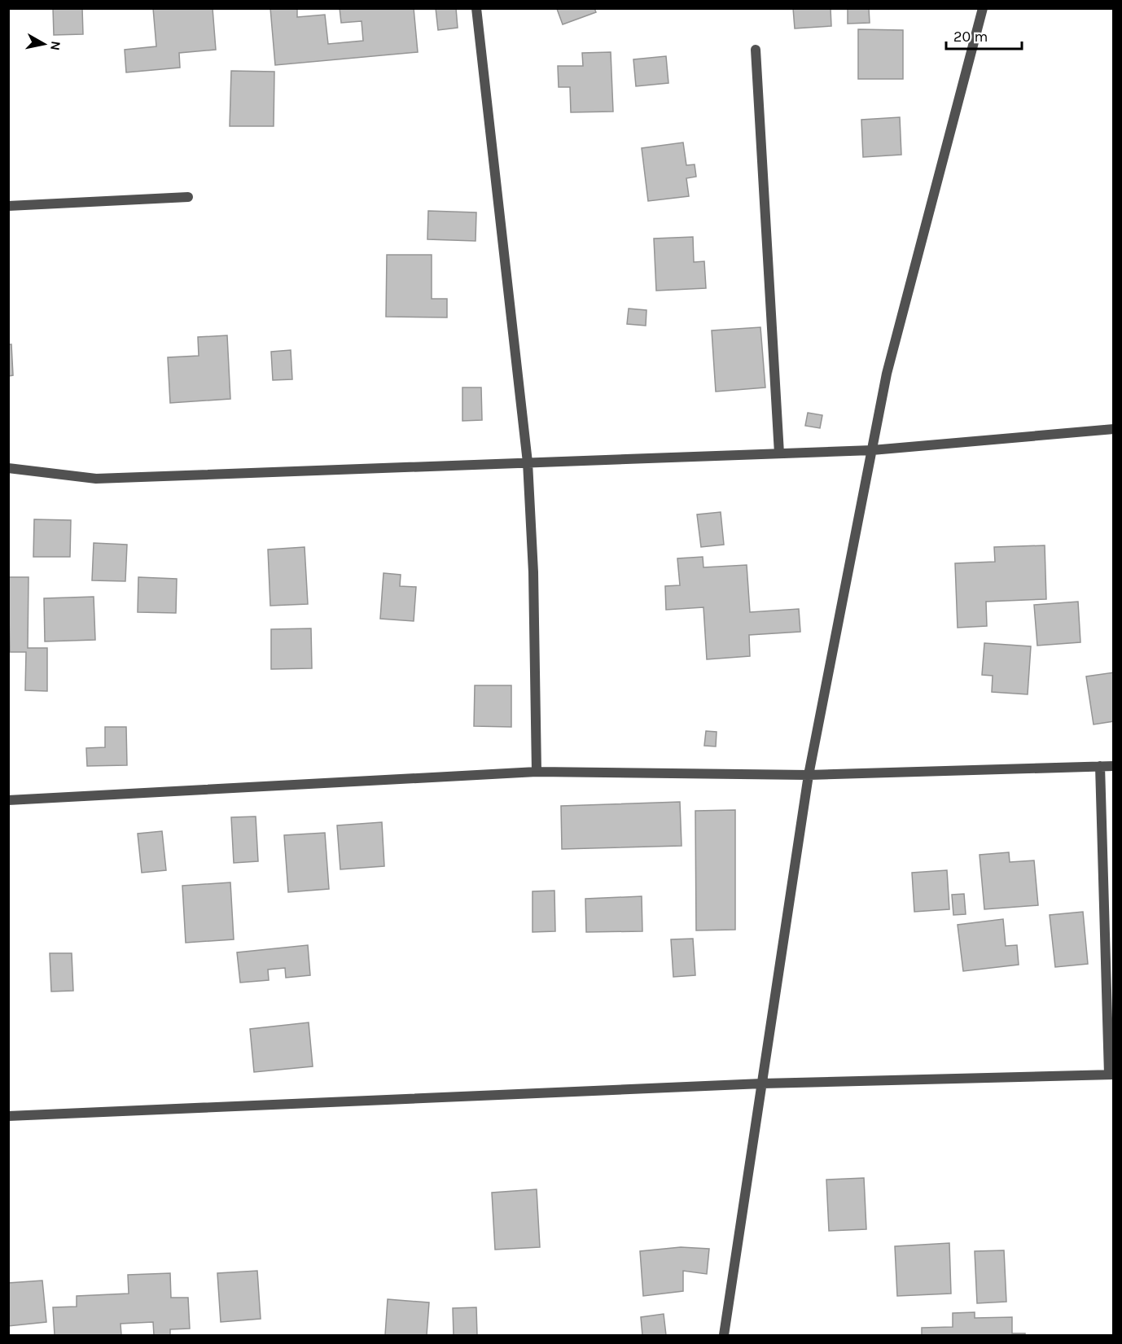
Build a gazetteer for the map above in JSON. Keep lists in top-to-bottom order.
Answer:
{
  "scale_bar": "20 m",
  "north": "right"
}
